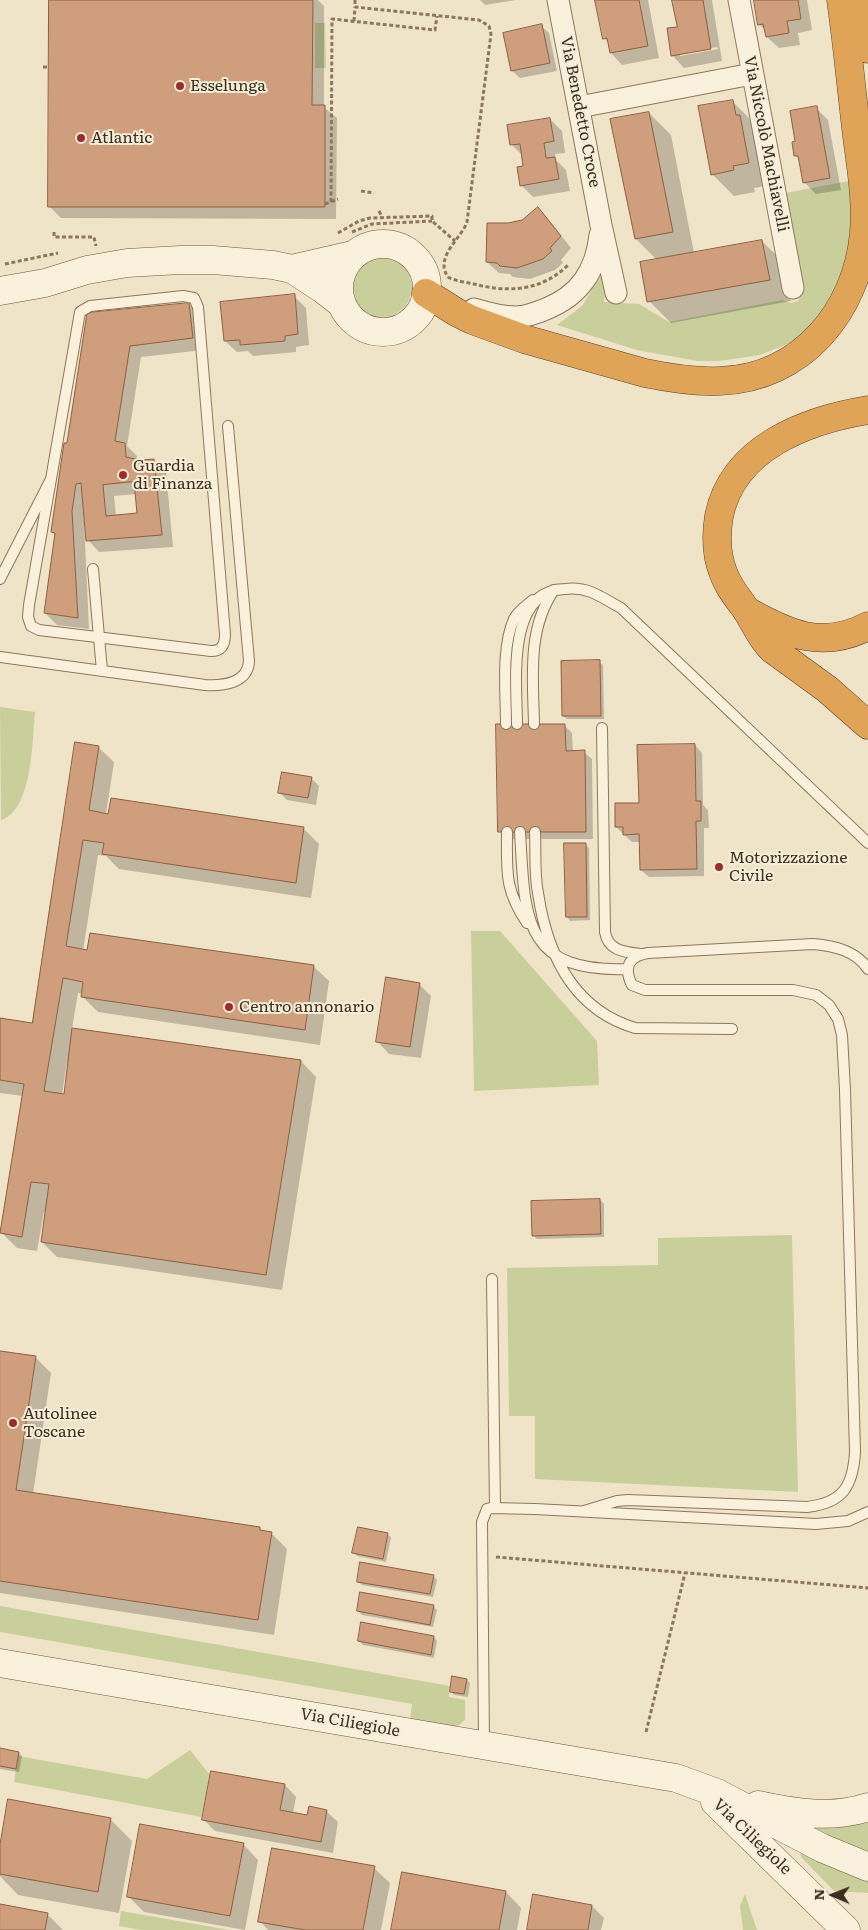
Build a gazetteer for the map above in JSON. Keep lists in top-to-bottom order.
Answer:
{
  "streets": {
    "street": ["Via Benedetto Croce", "Via Niccolò Machiavelli", "Via Ciliegiole"]
  },
  "places": [
    "Esselunga",
    "Atlantic",
    "Guardia di Finanza",
    "Motorizzazione Civile",
    "Centro annonario",
    "Autolinee Toscane"
  ],
  "north": "left"
}
